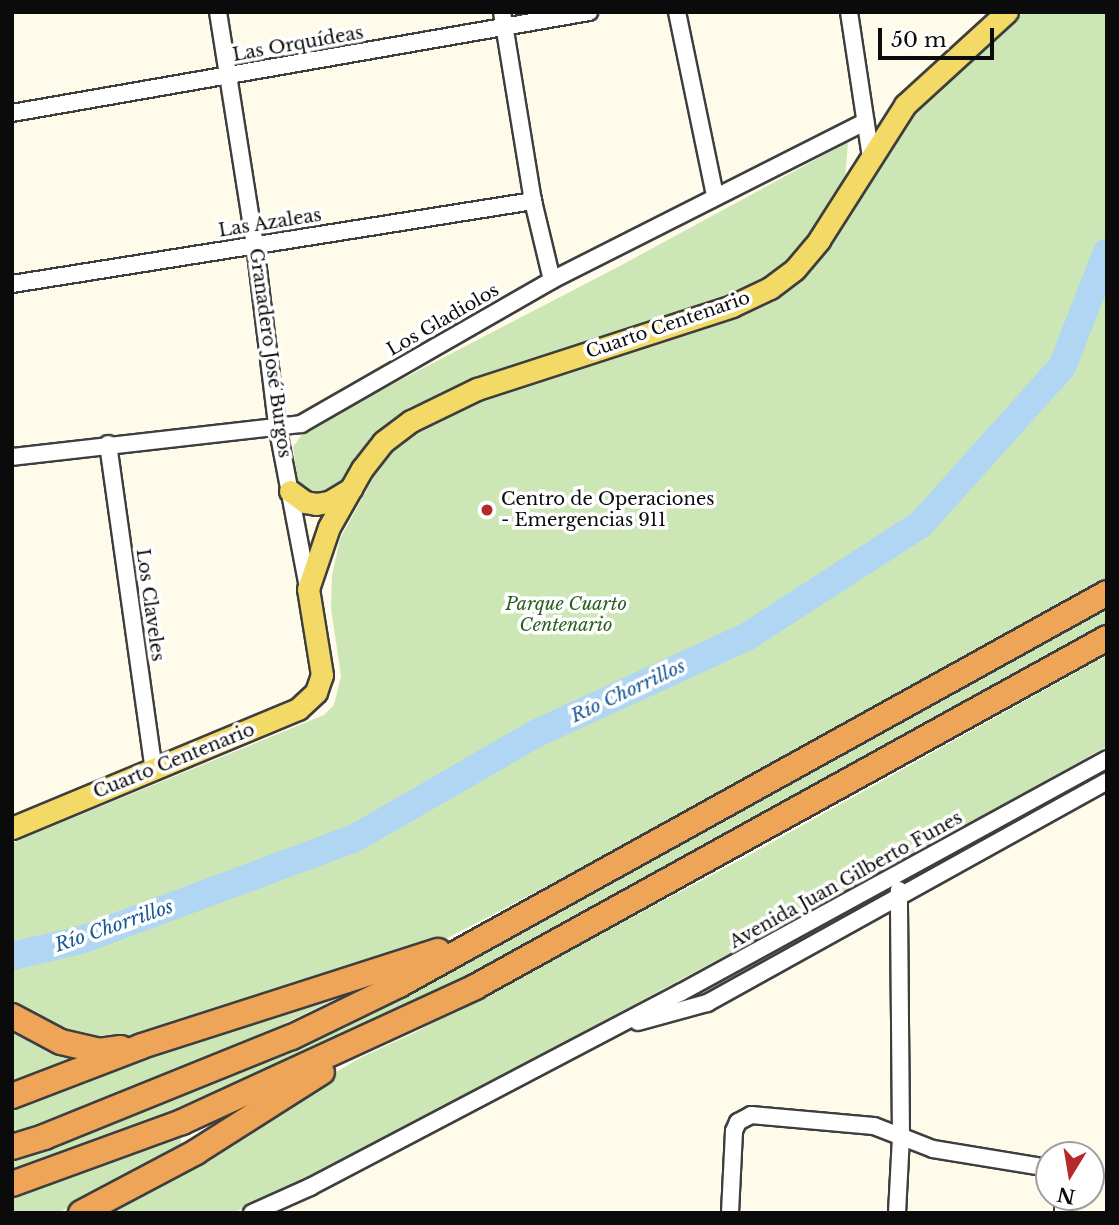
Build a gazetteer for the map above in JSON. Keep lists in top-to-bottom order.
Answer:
{
  "streets": {
    "main road": ["Cuarto Centenario", "Granadero José Burgos"],
    "street": [
      "Las Orquídeas",
      "Las Azaleas",
      "Los Gladiolos",
      "Los Claveles",
      "Avenida Juan Gilberto Funes"
    ]
  },
  "crossings": [
    ["Las Orquídeas", "Granadero José Burgos"],
    ["Las Azaleas", "Granadero José Burgos"],
    ["Los Gladiolos", "Granadero José Burgos"],
    ["Los Gladiolos", "Los Claveles"],
    ["Cuarto Centenario", "Granadero José Burgos"],
    ["Cuarto Centenario", "Los Claveles"]
  ],
  "water": ["Río Chorrillos"],
  "parks": ["Parque Cuarto Centenario"],
  "places": ["Centro de Operaciones - Emergencias 911"],
  "scale_bar": "50 m",
  "north": "bottom"
}
